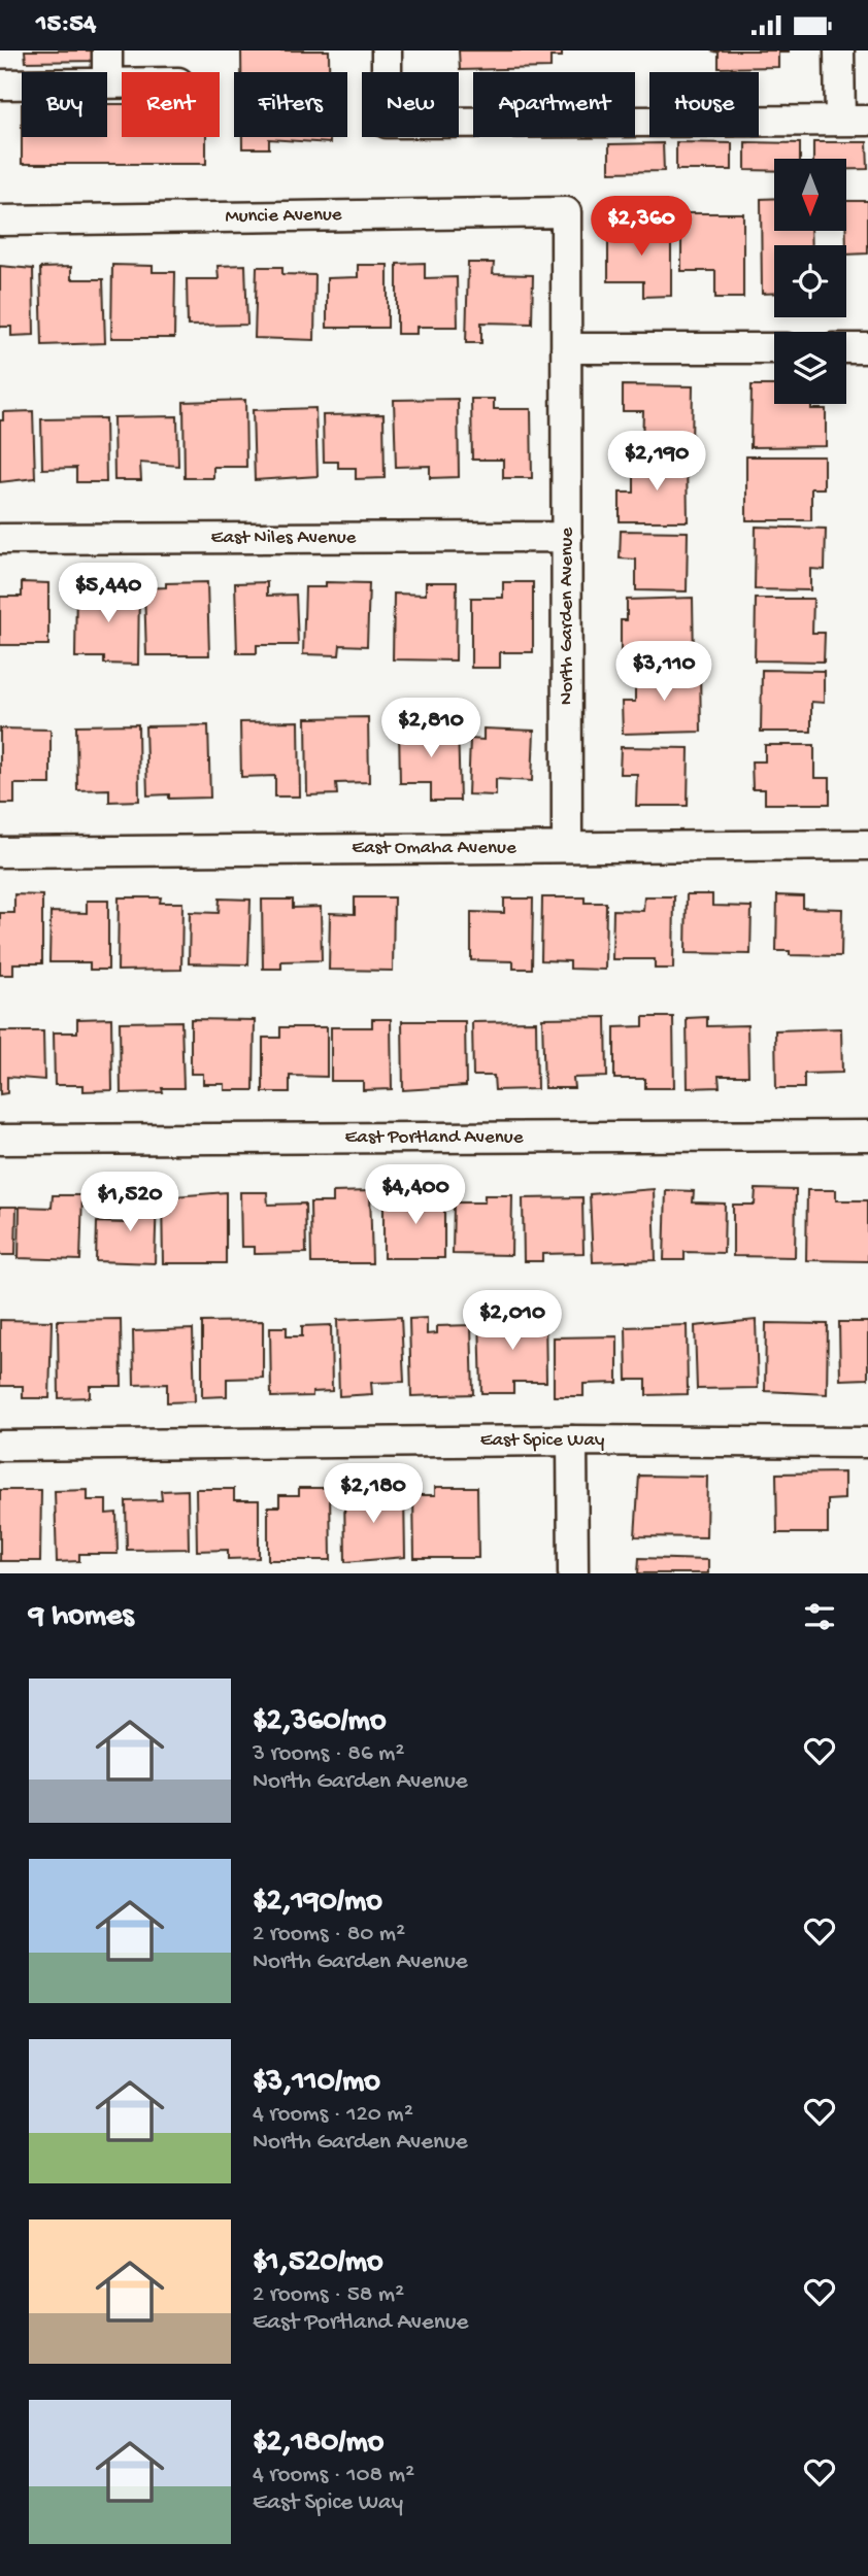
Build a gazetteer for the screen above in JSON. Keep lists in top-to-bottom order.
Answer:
{
  "streets": {
    "street": [
      "Muncie Avenue",
      "East Niles Avenue",
      "North Garden Avenue",
      "East Omaha Avenue",
      "East Portland Avenue",
      "East Spice Way"
    ]
  },
  "crossings": [
    ["Muncie Avenue", "North Garden Avenue"],
    ["East Niles Avenue", "North Garden Avenue"],
    ["North Garden Avenue", "East Omaha Avenue"]
  ],
  "north": "bottom",
  "page": {
    "status": "15:54",
    "chip": [
      "Buy",
      "Rent",
      "Filters",
      "New",
      "Apartment",
      "House"
    ],
    "price": [
      "$2,360",
      "$2,190",
      "$5,440",
      "$3,110",
      "$2,810",
      "$4,400",
      "$1,520",
      "$2,010",
      "$2,180"
    ],
    "heading": "9 homes",
    "list": [
      {
        "name": "$2,360/mo",
        "note": "3 rooms · 86 m² · North Garden Avenue"
      },
      {
        "name": "$2,190/mo",
        "note": "2 rooms · 80 m² · North Garden Avenue"
      },
      {
        "name": "$3,110/mo",
        "note": "4 rooms · 120 m² · North Garden Avenue"
      },
      {
        "name": "$1,520/mo",
        "note": "2 rooms · 58 m² · East Portland Avenue"
      },
      {
        "name": "$2,180/mo",
        "note": "4 rooms · 108 m² · East Spice Way"
      }
    ]
  }
}
